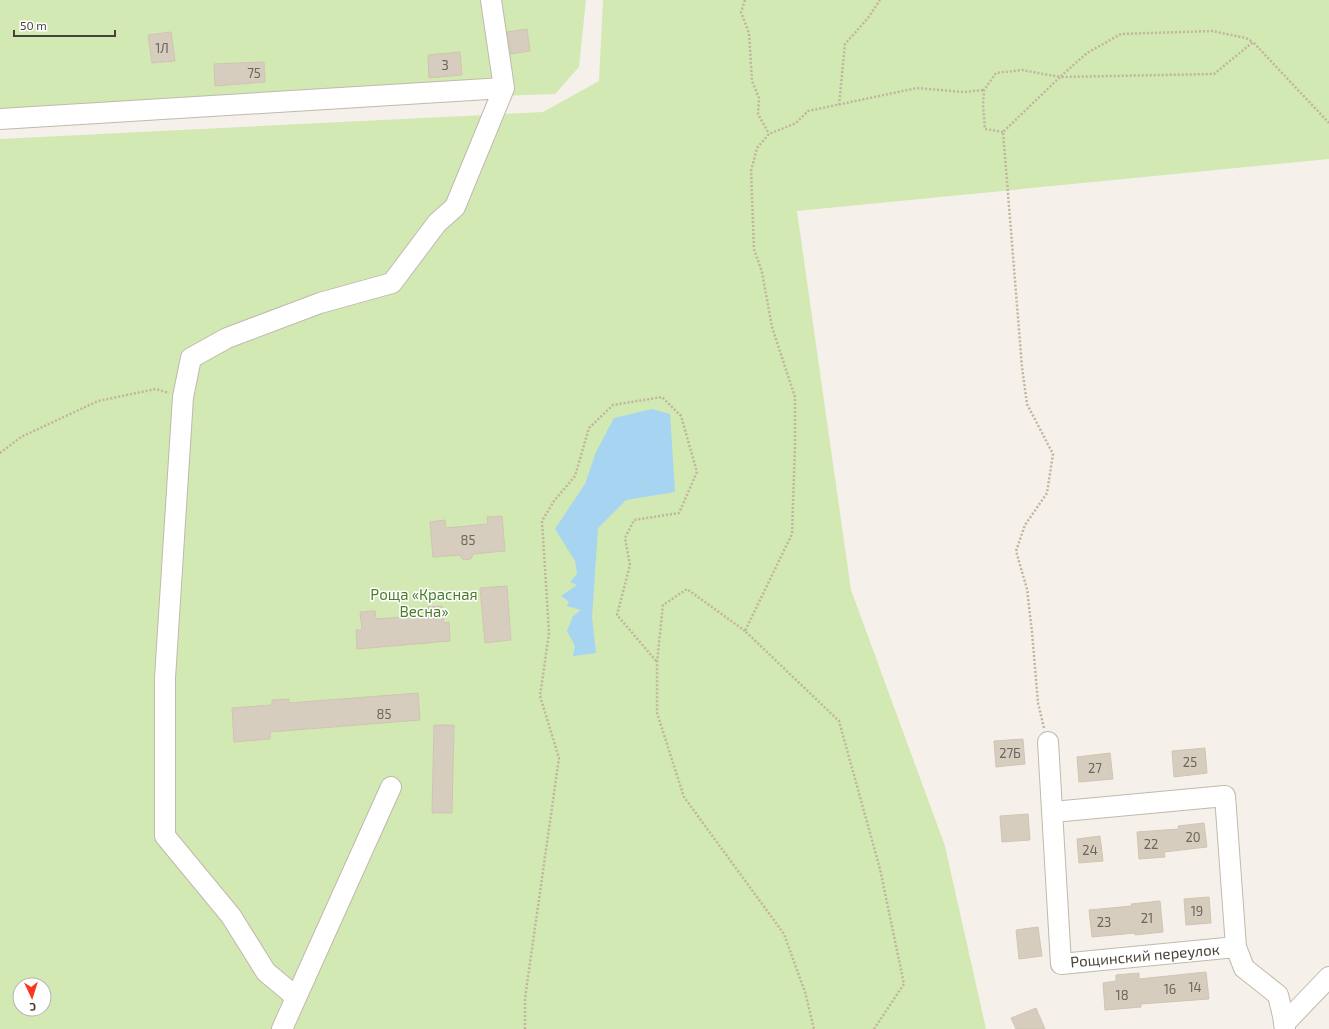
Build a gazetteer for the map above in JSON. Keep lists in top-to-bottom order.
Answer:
{
  "streets": {
    "street": ["Рощинский переулок"]
  },
  "parks": ["Роща «Красная Весна»"],
  "house_numbers": [
    "1Л",
    "3",
    "75",
    "85",
    "85",
    "27Б",
    "25",
    "27",
    "20",
    "22",
    "24",
    "19",
    "21",
    "23",
    "14",
    "16",
    "18"
  ],
  "scale_bar": "50 m",
  "north": "bottom"
}
